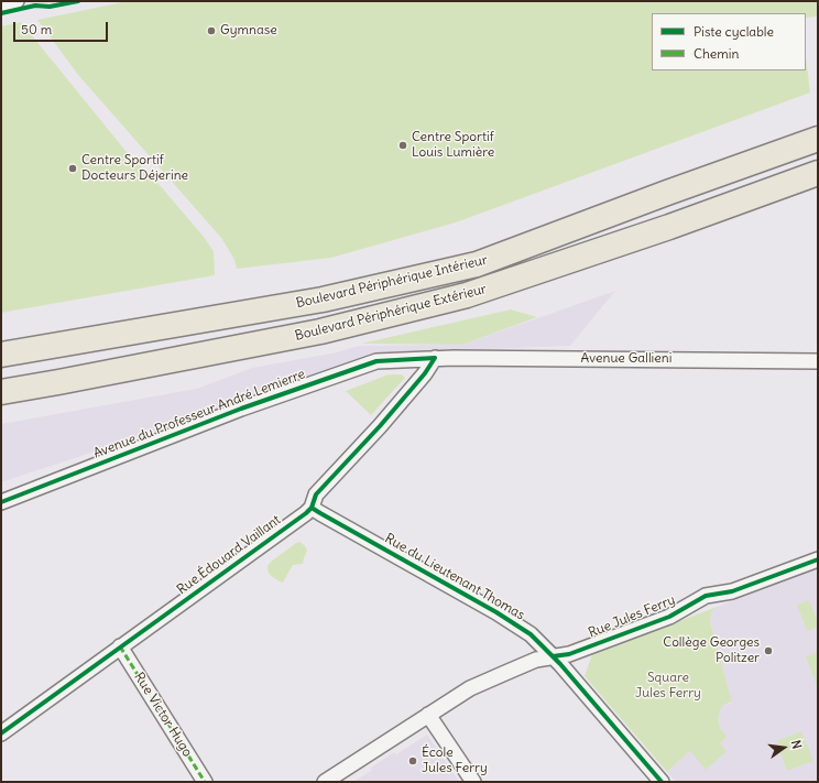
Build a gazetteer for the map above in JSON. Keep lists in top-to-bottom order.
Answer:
{
  "streets": {
    "highway": ["Boulevard Périphérique Intérieur", "Boulevard Périphérique Extérieur"],
    "street": [
      "Avenue Gallieni",
      "Avenue du Professeur André Lemierre",
      "Rue Édouard Vaillant",
      "Rue du Lieutenant Thomas",
      "Rue Jules Ferry",
      "Rue Victor Hugo"
    ]
  },
  "crossings": [
    ["Avenue Gallieni", "Avenue du Professeur André Lemierre"],
    ["Avenue Gallieni", "Rue Édouard Vaillant"],
    ["Avenue du Professeur André Lemierre", "Rue Édouard Vaillant"],
    ["Rue Édouard Vaillant", "Rue du Lieutenant Thomas"],
    ["Rue Édouard Vaillant", "Rue Victor Hugo"],
    ["Rue du Lieutenant Thomas", "Rue Jules Ferry"]
  ],
  "parks": ["Square Jules Ferry"],
  "places": [
    "Gymnase",
    "Centre Sportif Louis Lumière",
    "Centre Sportif Docteurs Déjerine",
    "Collège Georges Politzer",
    "École Jules Ferry"
  ],
  "legend": ["Piste cyclable", "Chemin"],
  "scale_bar": "50 m",
  "north": "right"
}
